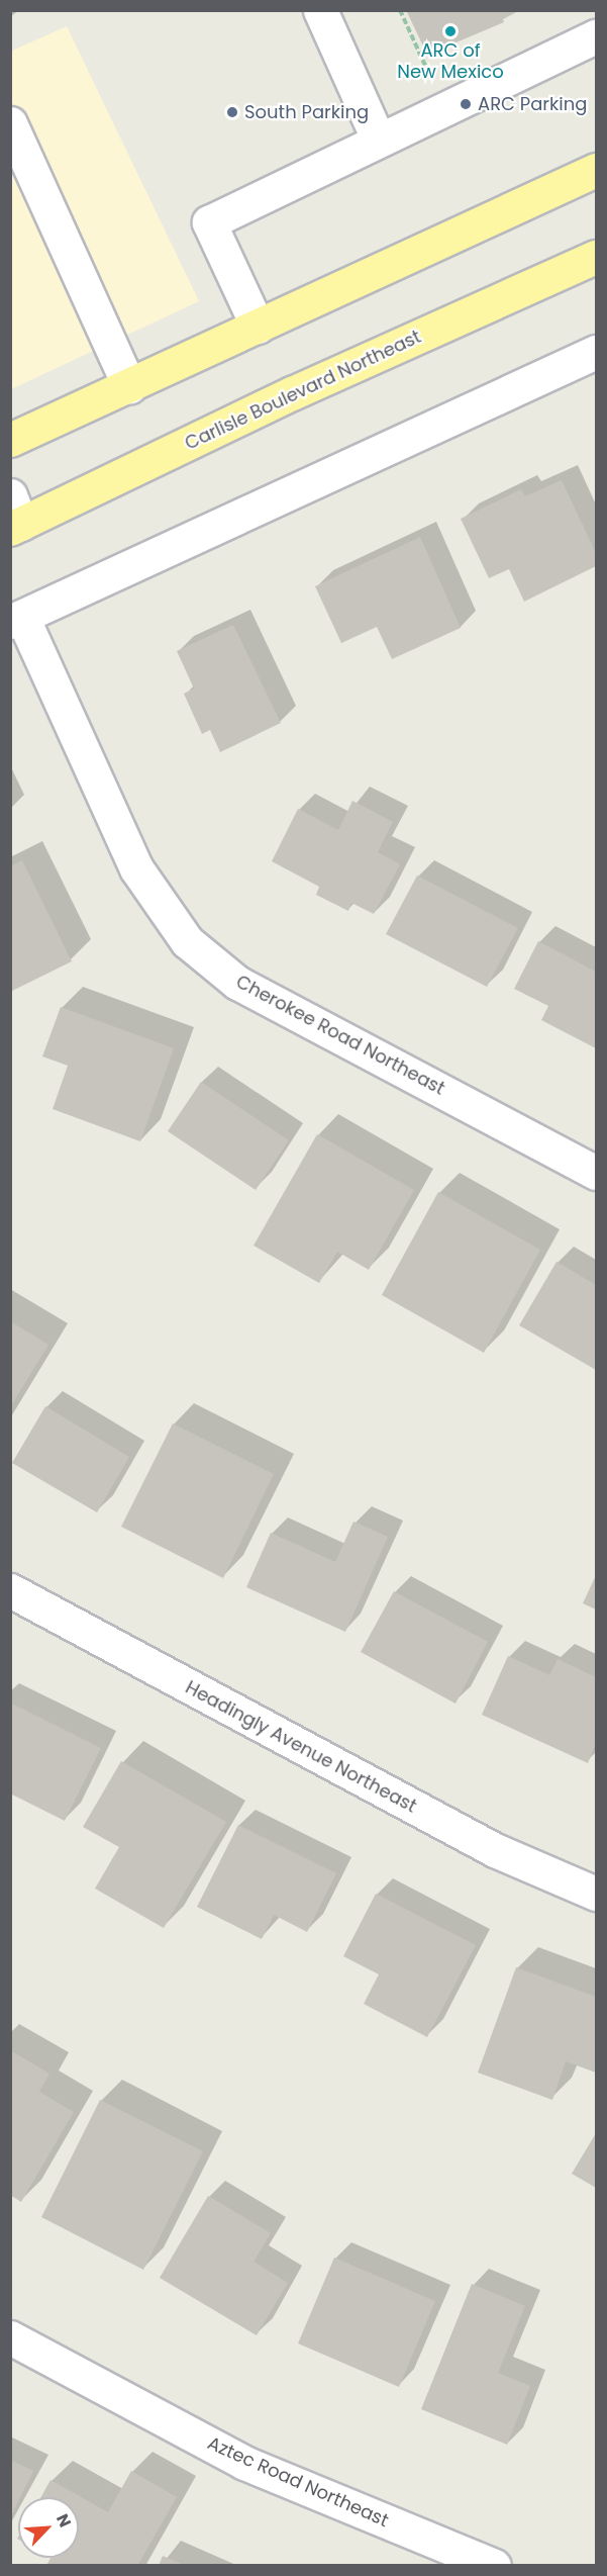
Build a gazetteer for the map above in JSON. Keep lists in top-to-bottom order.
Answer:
{
  "streets": {
    "main road": ["Carlisle Boulevard Northeast"],
    "street": ["Cherokee Road Northeast", "Headingly Avenue Northeast", "Aztec Road Northeast"]
  },
  "places": ["ARC of New Mexico", "ARC Parking", "South Parking"],
  "north": "top right"
}
